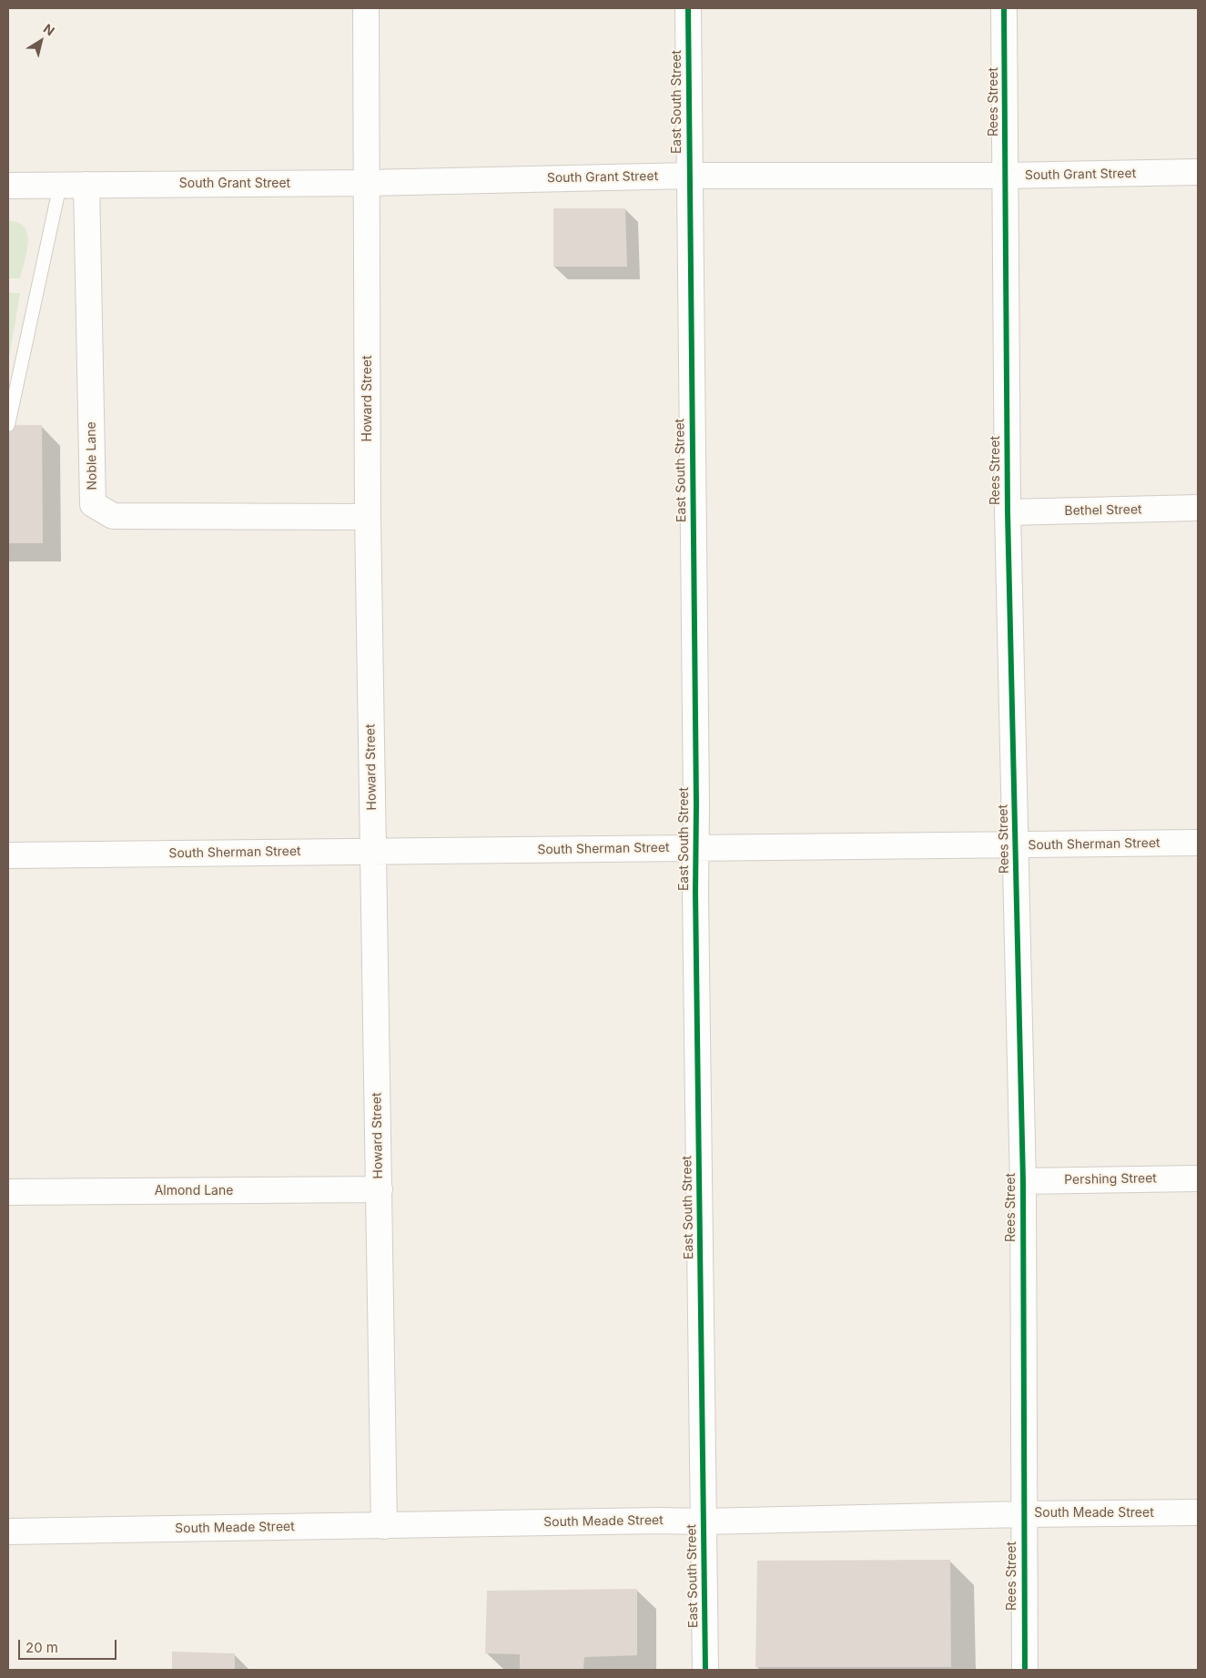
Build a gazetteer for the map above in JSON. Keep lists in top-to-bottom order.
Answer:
{
  "streets": {
    "street": [
      "East South Street",
      "Rees Street",
      "South Grant Street",
      "Howard Street",
      "Noble Lane",
      "Bethel Street",
      "South Sherman Street",
      "Pershing Street",
      "Almond Lane",
      "South Meade Street"
    ]
  },
  "crossings": [
    ["East South Street", "South Grant Street"],
    ["East South Street", "South Sherman Street"],
    ["East South Street", "South Meade Street"],
    ["Rees Street", "South Grant Street"],
    ["Rees Street", "Bethel Street"],
    ["Rees Street", "South Sherman Street"],
    ["Rees Street", "Pershing Street"],
    ["Rees Street", "South Meade Street"],
    ["South Grant Street", "Howard Street"],
    ["South Grant Street", "Noble Lane"],
    ["Howard Street", "Noble Lane"],
    ["Howard Street", "South Sherman Street"],
    ["Howard Street", "Almond Lane"],
    ["Howard Street", "South Meade Street"]
  ],
  "scale_bar": "20 m",
  "north": "top right"
}
